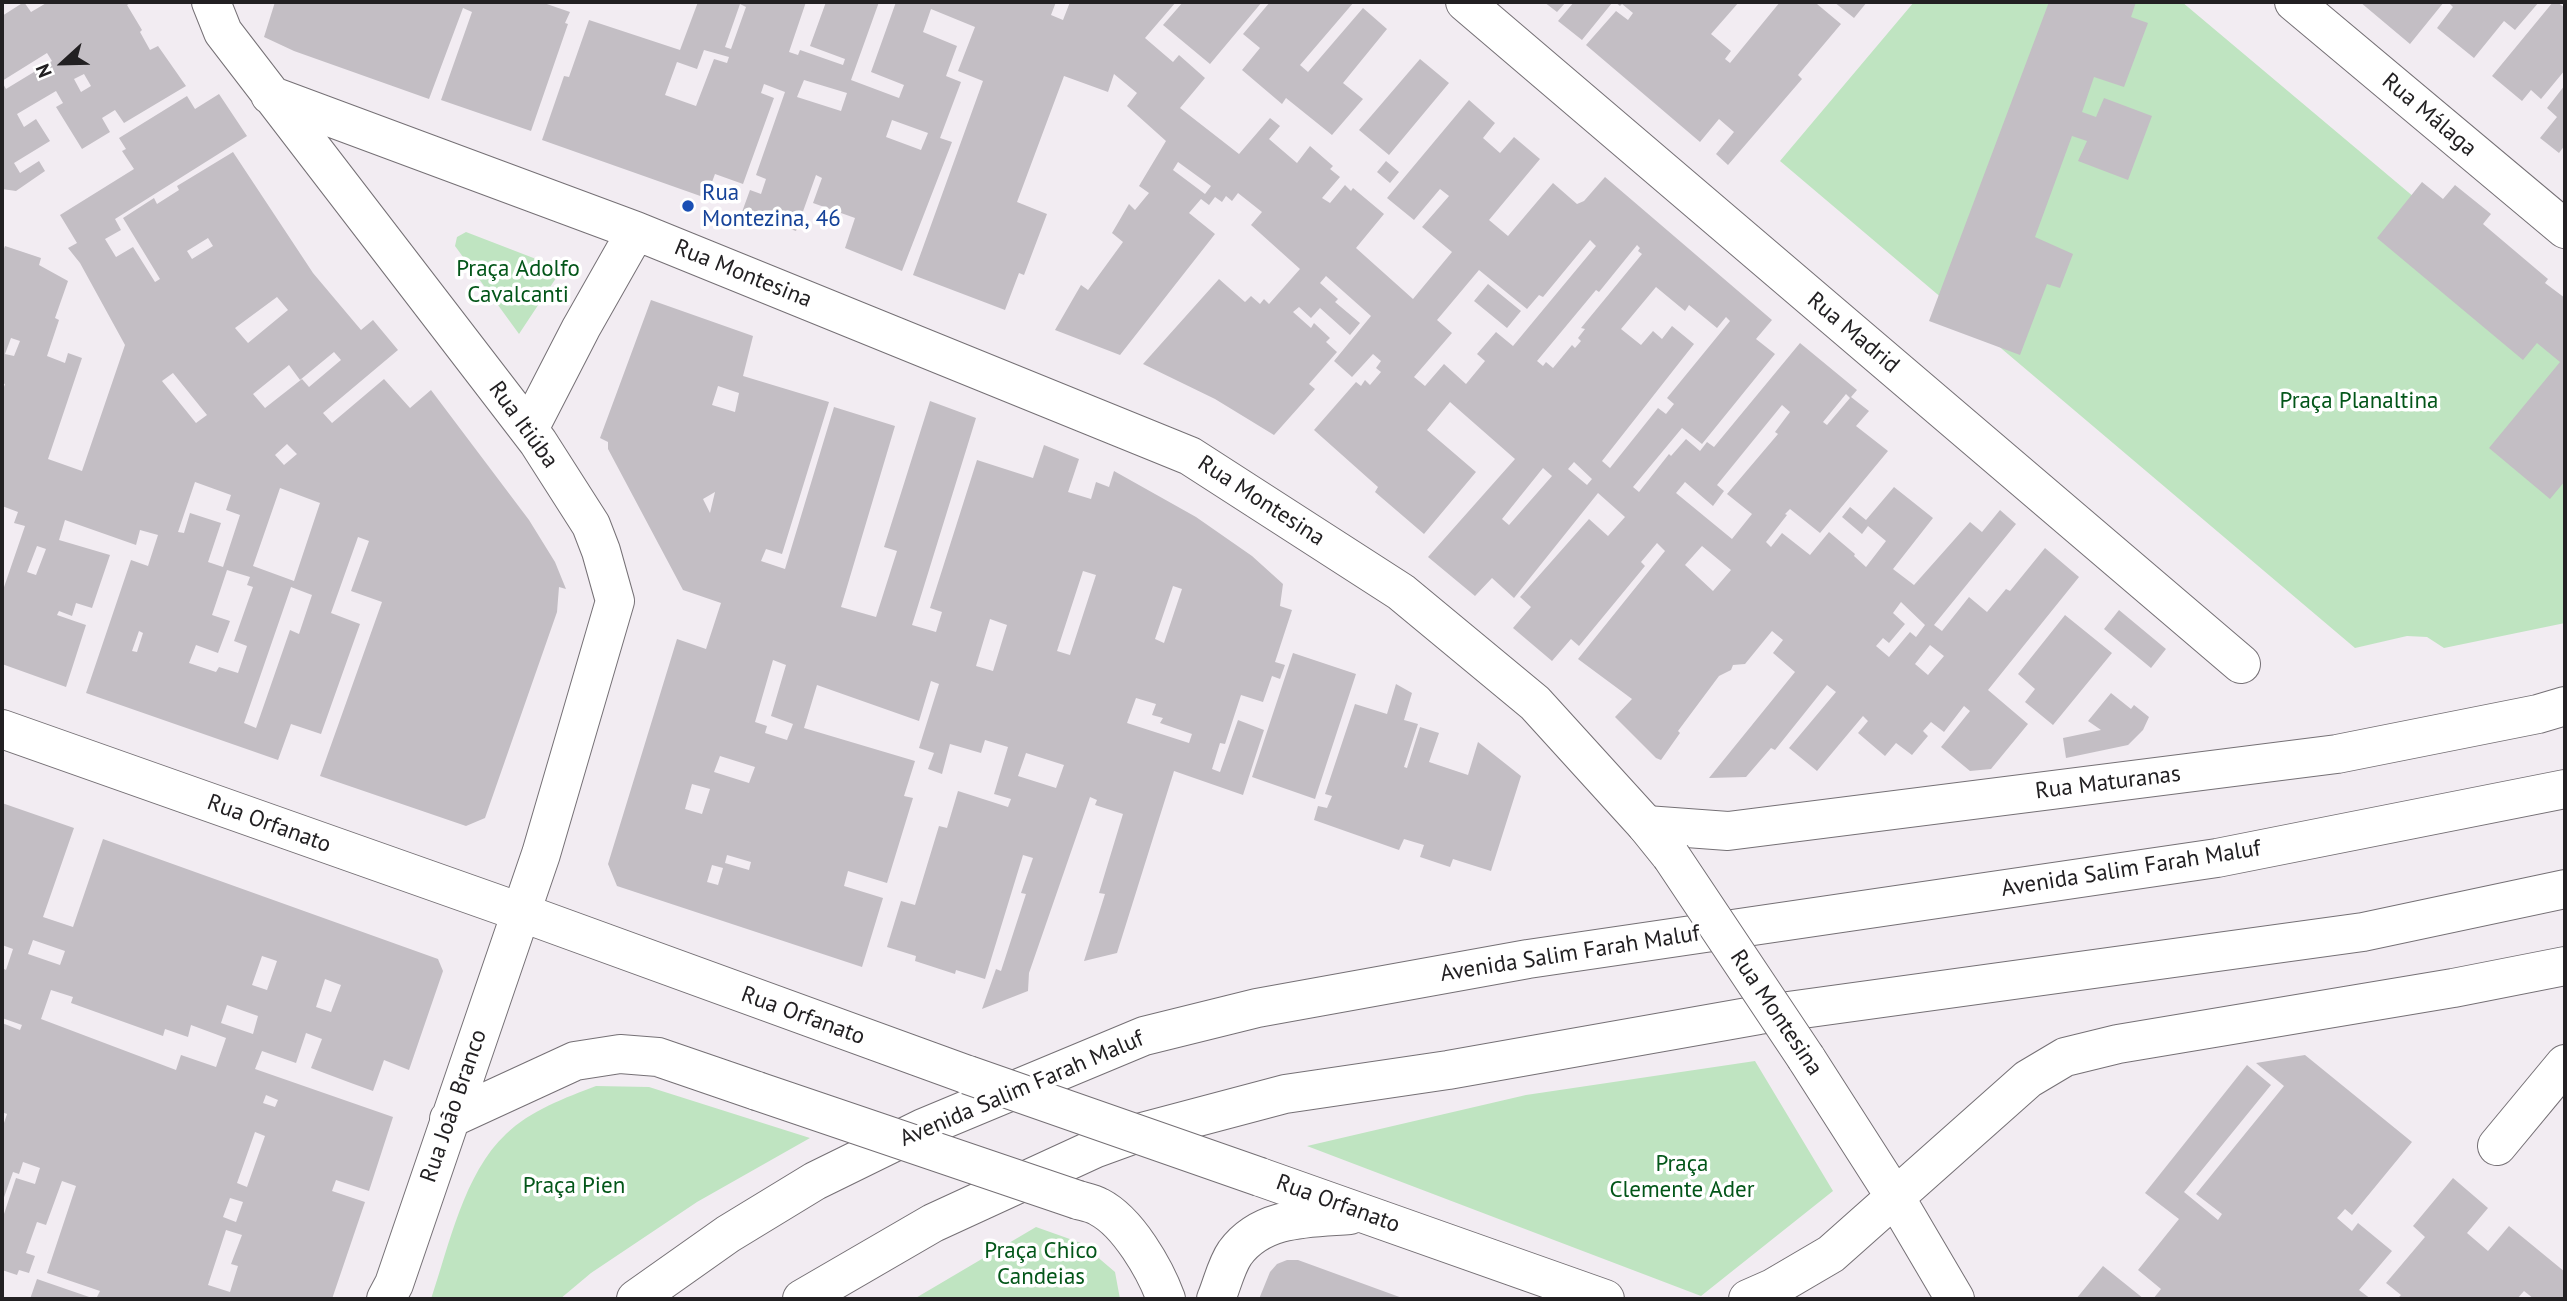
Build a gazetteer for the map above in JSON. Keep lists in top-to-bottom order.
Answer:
{
  "streets": {
    "main road": [
      "Rua Málaga",
      "Rua Montesina",
      "Rua Madrid",
      "Rua Itiúba",
      "Rua Maturanas",
      "Rua Orfanato",
      "Avenida Salim Farah Maluf",
      "Rua João Branco"
    ]
  },
  "crossings": [
    ["Rua Montesina", "Rua Itiúba"],
    ["Rua Montesina", "Rua Maturanas"],
    ["Rua Itiúba", "Rua Orfanato"],
    ["Rua Itiúba", "Rua João Branco"],
    ["Rua Orfanato", "Rua João Branco"]
  ],
  "parks": [
    "Praça Adolfo Cavalcanti",
    "Praça Planaltina",
    "Praça Clemente Ader",
    "Praça Pien",
    "Praça Chico Candeias"
  ],
  "places": ["Rua Montezina, 46"],
  "north": "left"
}
